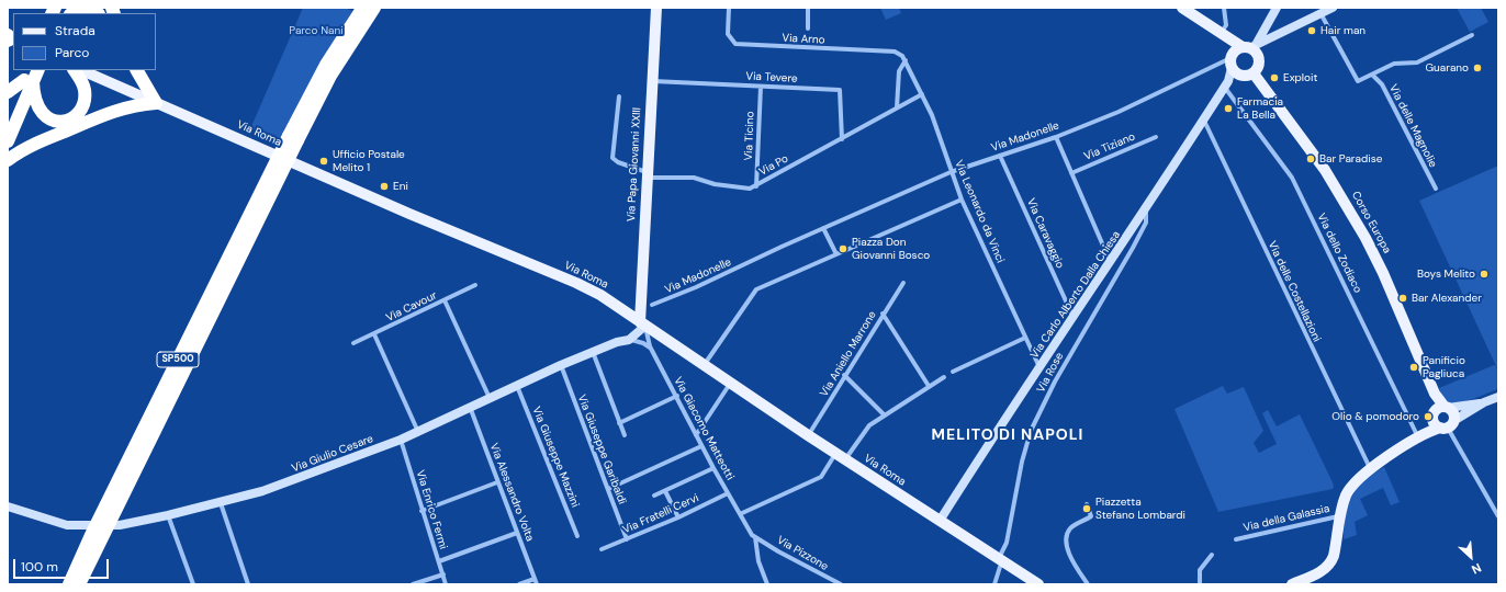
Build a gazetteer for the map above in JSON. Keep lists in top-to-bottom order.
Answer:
{
  "streets": {
    "highway": ["SP500"],
    "main road": ["Via Roma", "Via Papa Giovanni XXIII", "Corso Europa"],
    "street": [
      "Via Arno",
      "Via Tevere",
      "Via delle Magnolie",
      "Via Ticino",
      "Via Madonelle",
      "Via Tiziano",
      "Via Po",
      "Via Leonardo da Vinci",
      "Via Caravaggio",
      "Via dello Zodiaco",
      "Via delle Costellazioni",
      "Via Carlo Alberto Dalla Chiesa",
      "Via Cavour",
      "Via Aniello Marrone",
      "Via Rose",
      "Via Giacomo Matteotti",
      "Via Giuseppe Garibaldi",
      "Via Giulio Cesare",
      "Via Giuseppe Mazzini",
      "Via Alessandro Volta",
      "Via Enrico Fermi",
      "Via Fratelli Cervi",
      "Via della Galassia",
      "Via Pizzone"
    ]
  },
  "crossings": [
    ["Via Arno", "Via Leonardo da Vinci"],
    ["Via Tevere", "Via Ticino"],
    ["Via Tevere", "Via Papa Giovanni XXIII"],
    ["Via Tevere", "Via Po"],
    ["Via Roma", "Via Papa Giovanni XXIII"],
    ["Via Roma", "Via Carlo Alberto Dalla Chiesa"],
    ["Via Roma", "Via Aniello Marrone"],
    ["Via Roma", "Via Rose"],
    ["Via Roma", "Via Giacomo Matteotti"],
    ["Via Roma", "Via Giulio Cesare"],
    ["Via Ticino", "Via Po"],
    ["Via Madonelle", "Via Leonardo da Vinci"],
    ["Via Madonelle", "Corso Europa"],
    ["Via Madonelle", "Via Caravaggio"],
    ["Via Madonelle", "Via Carlo Alberto Dalla Chiesa"],
    ["Via Papa Giovanni XXIII", "Via Po"],
    ["Via Papa Giovanni XXIII", "Via Giacomo Matteotti"],
    ["Via Papa Giovanni XXIII", "Via Giulio Cesare"],
    ["Via Po", "Via Leonardo da Vinci"],
    ["Via Leonardo da Vinci", "Via Carlo Alberto Dalla Chiesa"],
    ["Corso Europa", "Via Carlo Alberto Dalla Chiesa"],
    ["Via Caravaggio", "Via Carlo Alberto Dalla Chiesa"],
    ["Via dello Zodiaco", "Via Carlo Alberto Dalla Chiesa"],
    ["Via delle Costellazioni", "Via Carlo Alberto Dalla Chiesa"],
    ["Via Carlo Alberto Dalla Chiesa", "Via Rose"],
    ["Via Giacomo Matteotti", "Via Giulio Cesare"],
    ["Via Giacomo Matteotti", "Via Fratelli Cervi"],
    ["Via Giacomo Matteotti", "Via Pizzone"],
    ["Via Giuseppe Garibaldi", "Via Giulio Cesare"],
    ["Via Giuseppe Garibaldi", "Via Fratelli Cervi"],
    ["Via Giulio Cesare", "Via Giuseppe Mazzini"],
    ["Via Giulio Cesare", "Via Alessandro Volta"],
    ["Via Giulio Cesare", "Via Enrico Fermi"]
  ],
  "districts": ["MELITO DI NAPOLI"],
  "parks": ["Parco Nani"],
  "places": [
    "Hair man",
    "Guarano",
    "Exploit",
    "Farmacia La Bella",
    "Bar Paradise",
    "Ufficio Postale Melito 1",
    "Eni",
    "Piazza Don Giovanni Bosco",
    "Boys Melito",
    "Bar Alexander",
    "Panificio Pagliuca",
    "Olio & pomodoro",
    "Piazzetta Stefano Lombardi"
  ],
  "legend": ["Strada", "Parco"],
  "scale_bar": "100 m",
  "north": "bottom right"
}
